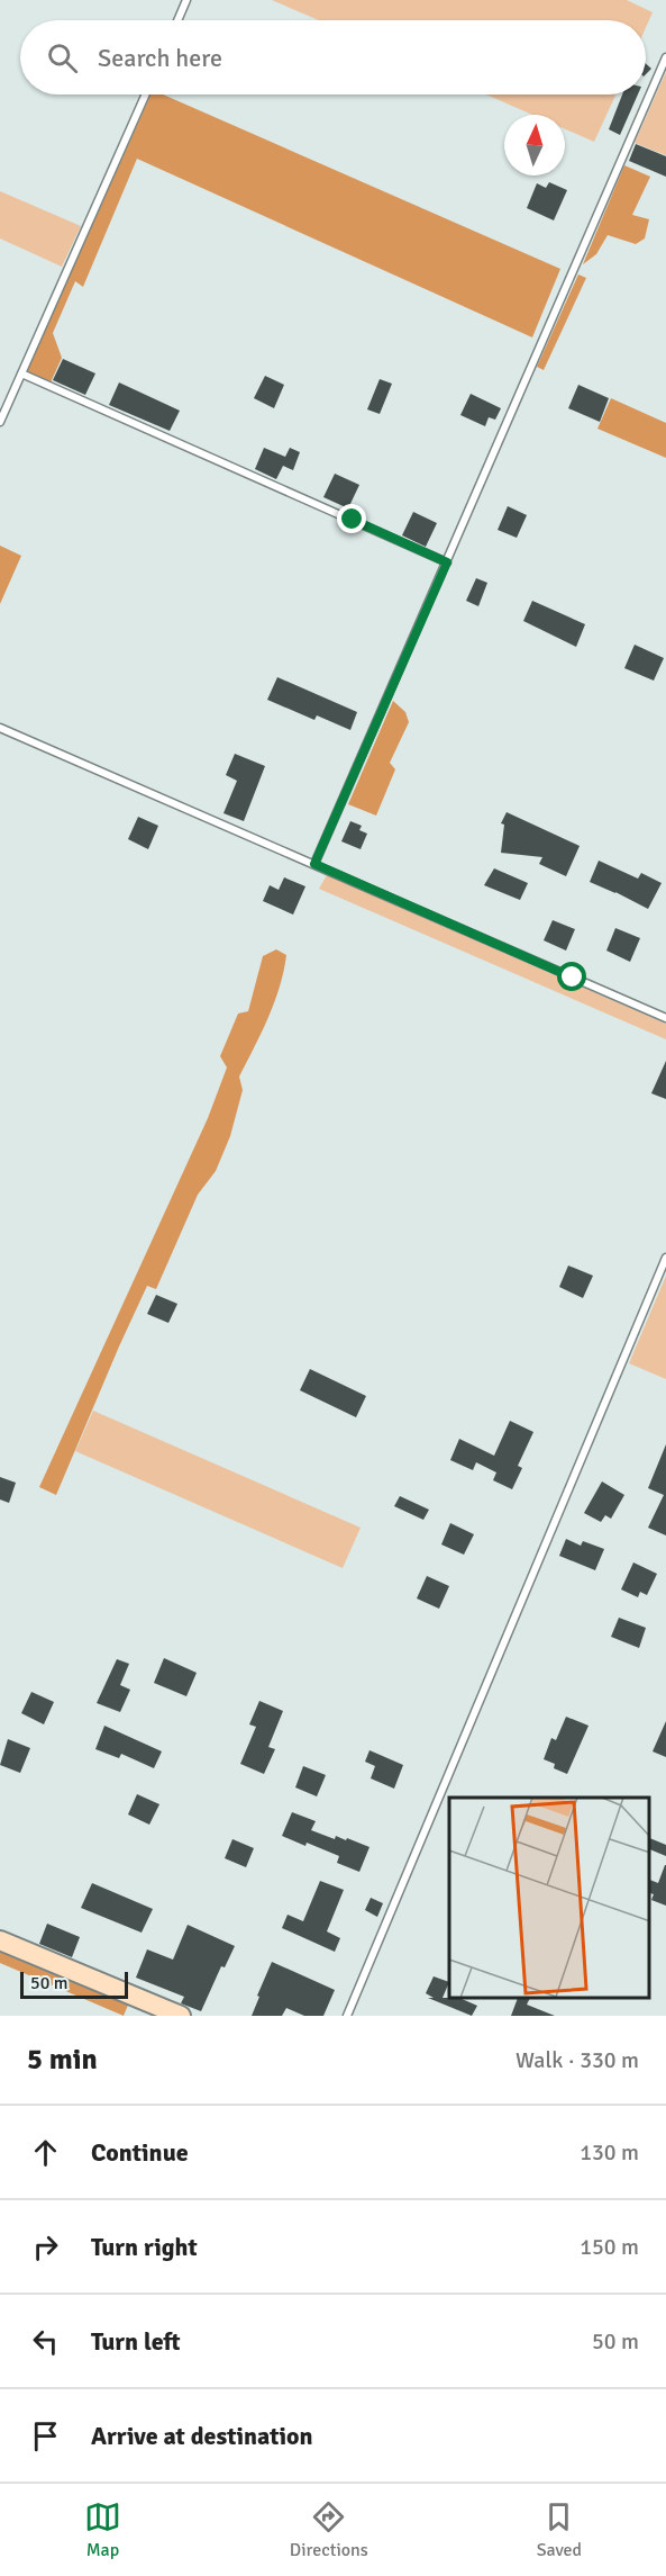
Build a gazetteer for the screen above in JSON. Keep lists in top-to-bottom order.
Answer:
{
  "scale_bar": "50 m",
  "north": "top",
  "page": {
    "search": "Search here",
    "scale": "50 m",
    "heading": ["5 min", "Walk · 330 m"],
    "list": [
      ["Continue", "130 m"],
      ["Turn right", "150 m"],
      ["Turn left", "50 m"],
      "Arrive at destination"
    ],
    "nav": ["Map", "Directions", "Saved"]
  }
}
